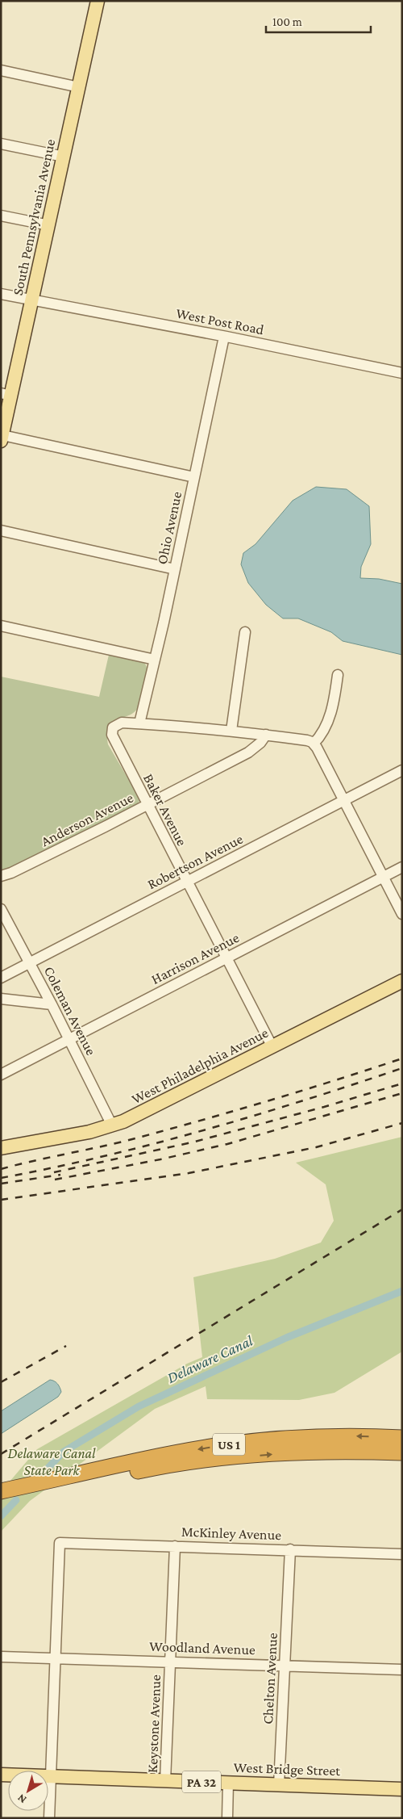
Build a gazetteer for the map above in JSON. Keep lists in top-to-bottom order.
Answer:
{
  "streets": {
    "highway": ["US 1"],
    "main road": [
      "South Pennsylvania Avenue",
      "West Philadelphia Avenue",
      "West Bridge Street",
      "PA 32"
    ],
    "street": [
      "West Post Road",
      "Ohio Avenue",
      "Baker Avenue",
      "Anderson Avenue",
      "Robertson Avenue",
      "Harrison Avenue",
      "Coleman Avenue",
      "McKinley Avenue",
      "Woodland Avenue",
      "Chelton Avenue",
      "Keystone Avenue"
    ]
  },
  "crossings": [
    ["South Pennsylvania Avenue", "West Post Road"],
    ["West Post Road", "Ohio Avenue"],
    ["Ohio Avenue", "Baker Avenue"],
    ["Baker Avenue", "Anderson Avenue"],
    ["Baker Avenue", "Robertson Avenue"],
    ["Baker Avenue", "Harrison Avenue"],
    ["Baker Avenue", "West Philadelphia Avenue"],
    ["Robertson Avenue", "Coleman Avenue"],
    ["Harrison Avenue", "Coleman Avenue"],
    ["Coleman Avenue", "West Philadelphia Avenue"],
    ["McKinley Avenue", "Woodland Avenue"],
    ["McKinley Avenue", "Chelton Avenue"],
    ["McKinley Avenue", "Keystone Avenue"],
    ["Woodland Avenue", "Chelton Avenue"],
    ["Woodland Avenue", "Keystone Avenue"],
    ["Chelton Avenue", "West Bridge Street"],
    ["Keystone Avenue", "West Bridge Street"]
  ],
  "water": ["Delaware Canal"],
  "parks": ["Delaware Canal State Park"],
  "scale_bar": "100 m",
  "north": "bottom left"
}
